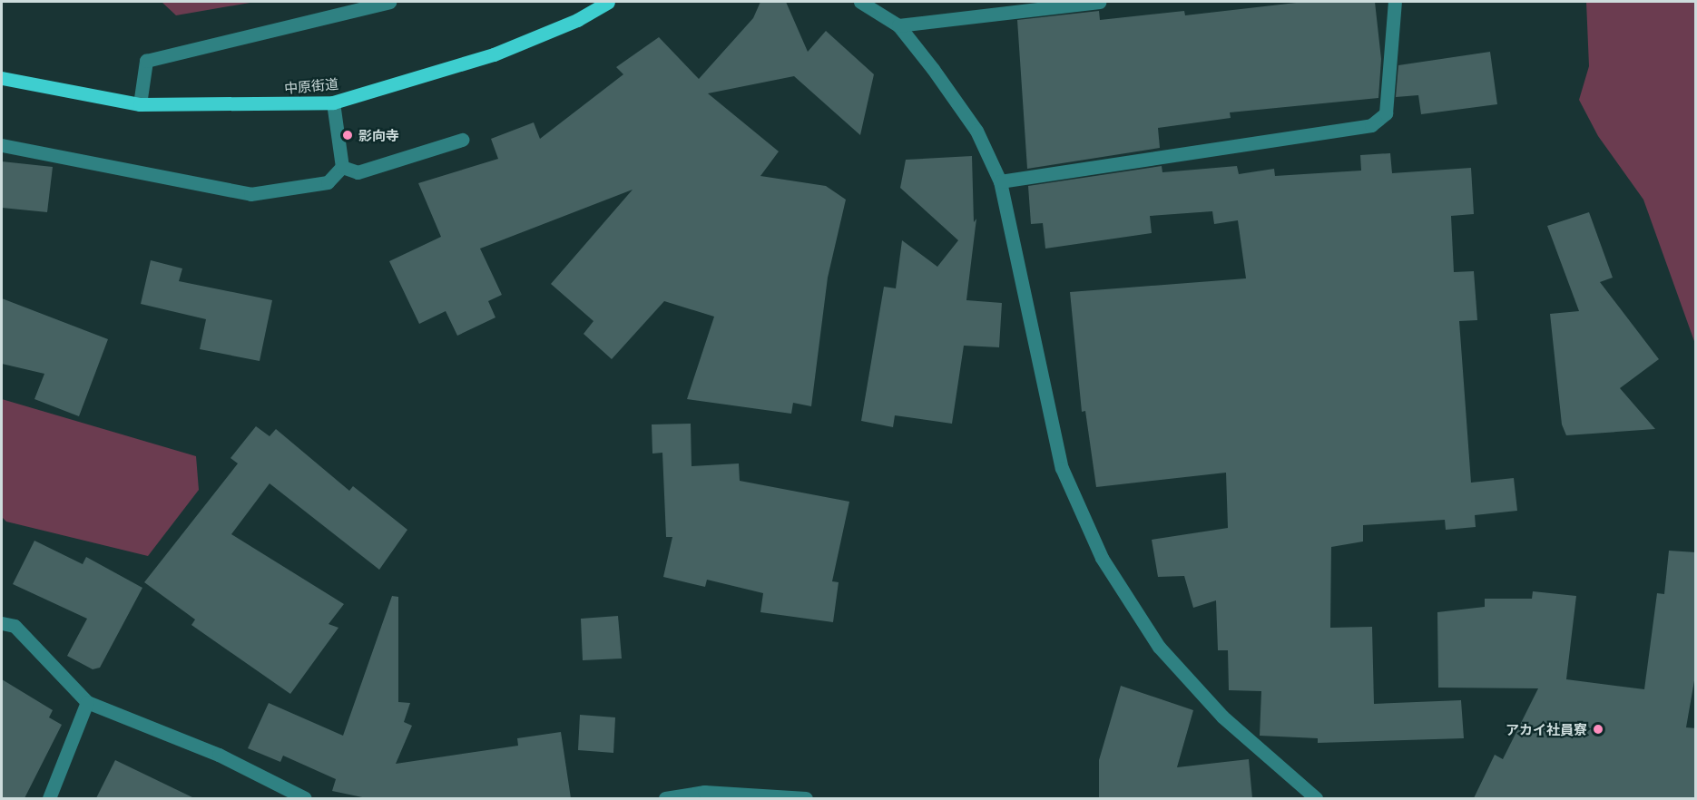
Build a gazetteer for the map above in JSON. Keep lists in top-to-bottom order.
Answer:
{
  "streets": {
    "main road": ["中原街道"]
  },
  "places": ["影向寺", "アカイ社員寮"]
}
